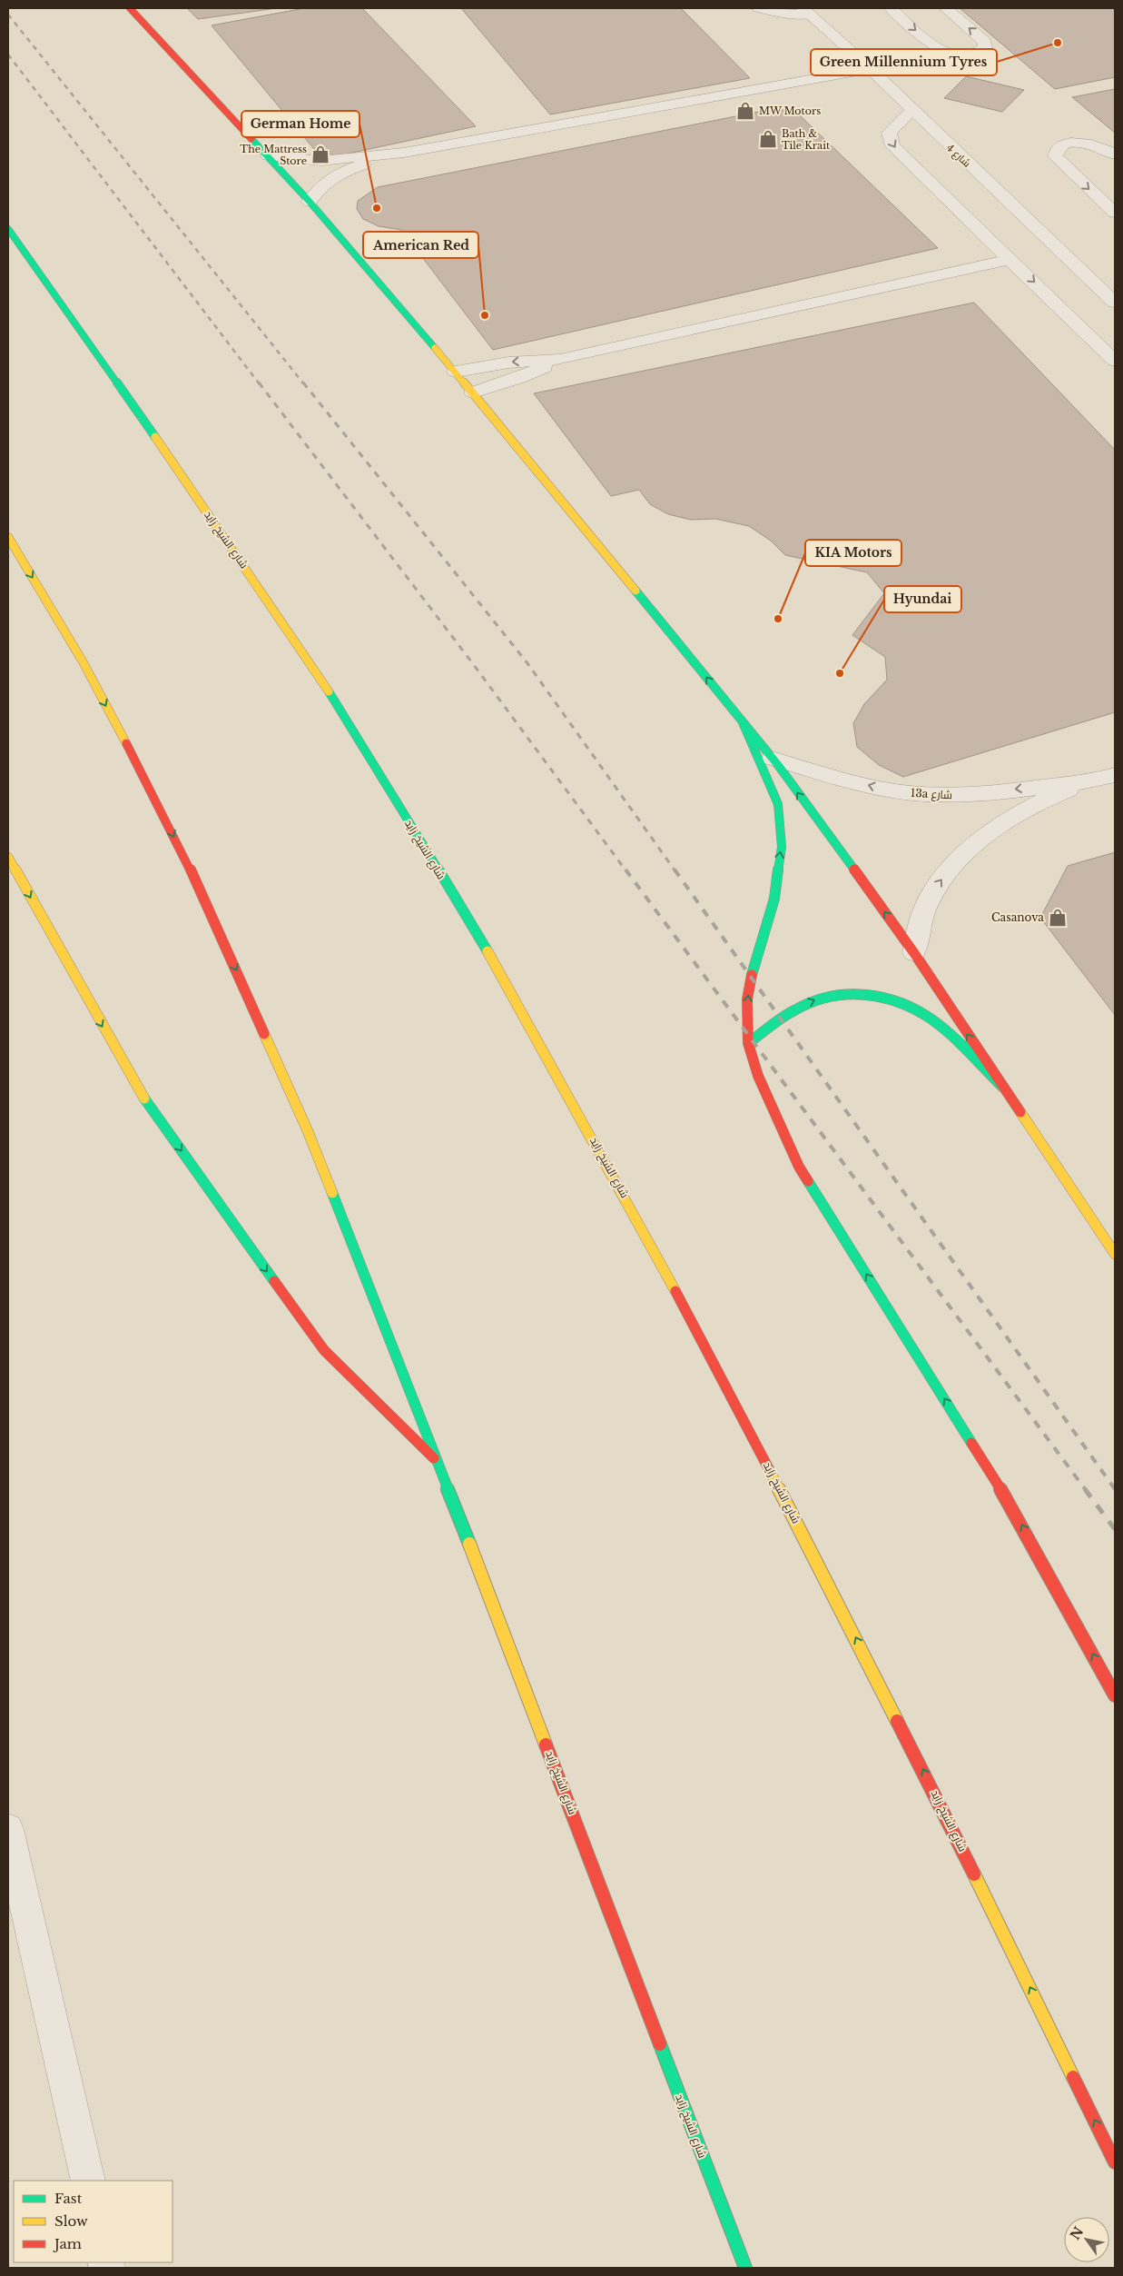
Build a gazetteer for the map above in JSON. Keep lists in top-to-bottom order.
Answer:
{
  "streets": {
    "main road": ["شارع الشيخ زايد"],
    "street": ["شارع 4", "13a شارع"]
  },
  "places": {
    "other": [
      "Green Millennium Tyres",
      "German Home",
      "American Red",
      "KIA Motors",
      "Hyundai"
    ],
    "shop": [
      "MW Motors",
      "Bath & Tile Krait",
      "The Mattress Store",
      "Casanova"
    ]
  },
  "legend": ["Fast", "Slow", "Jam"],
  "north": "top left"
}
